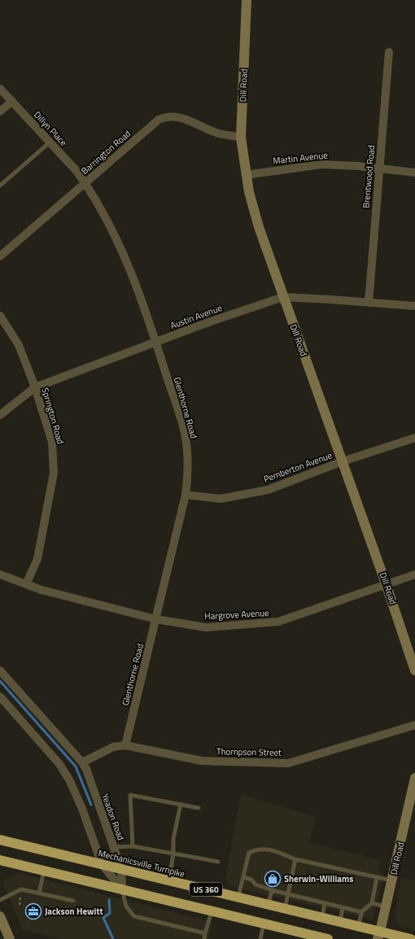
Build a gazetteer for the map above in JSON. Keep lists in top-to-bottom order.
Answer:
{
  "streets": {
    "highway": ["Mechanicsville Turnpike", "US 360"],
    "street": [
      "Dill Road",
      "Dillyn Place",
      "Barrington Road",
      "Martin Avenue",
      "Brentwood Road",
      "Austin Avenue",
      "Glenthorne Road",
      "Springton Road",
      "Pemberton Avenue",
      "Hargrove Avenue",
      "Thompson Street",
      "Yeadon Road"
    ]
  },
  "crossings": [
    ["Dill Road", "Barrington Road"],
    ["Dill Road", "Martin Avenue"],
    ["Dill Road", "Austin Avenue"],
    ["Dill Road", "Pemberton Avenue"],
    ["Dill Road", "Hargrove Avenue"],
    ["Dill Road", "Mechanicsville Turnpike"],
    ["Dillyn Place", "Barrington Road"],
    ["Dillyn Place", "Glenthorne Road"],
    ["Barrington Road", "Glenthorne Road"],
    ["Martin Avenue", "Brentwood Road"],
    ["Brentwood Road", "Austin Avenue"],
    ["Austin Avenue", "Glenthorne Road"],
    ["Austin Avenue", "Springton Road"],
    ["Glenthorne Road", "Pemberton Avenue"],
    ["Glenthorne Road", "Hargrove Avenue"],
    ["Glenthorne Road", "Thompson Street"],
    ["Springton Road", "Hargrove Avenue"],
    ["Thompson Street", "Yeadon Road"],
    ["Yeadon Road", "Mechanicsville Turnpike"],
    ["Yeadon Road", "US 360"]
  ],
  "places": {
    "shop": ["Sherwin-Williams"],
    "office": ["Jackson Hewitt"]
  }
}
